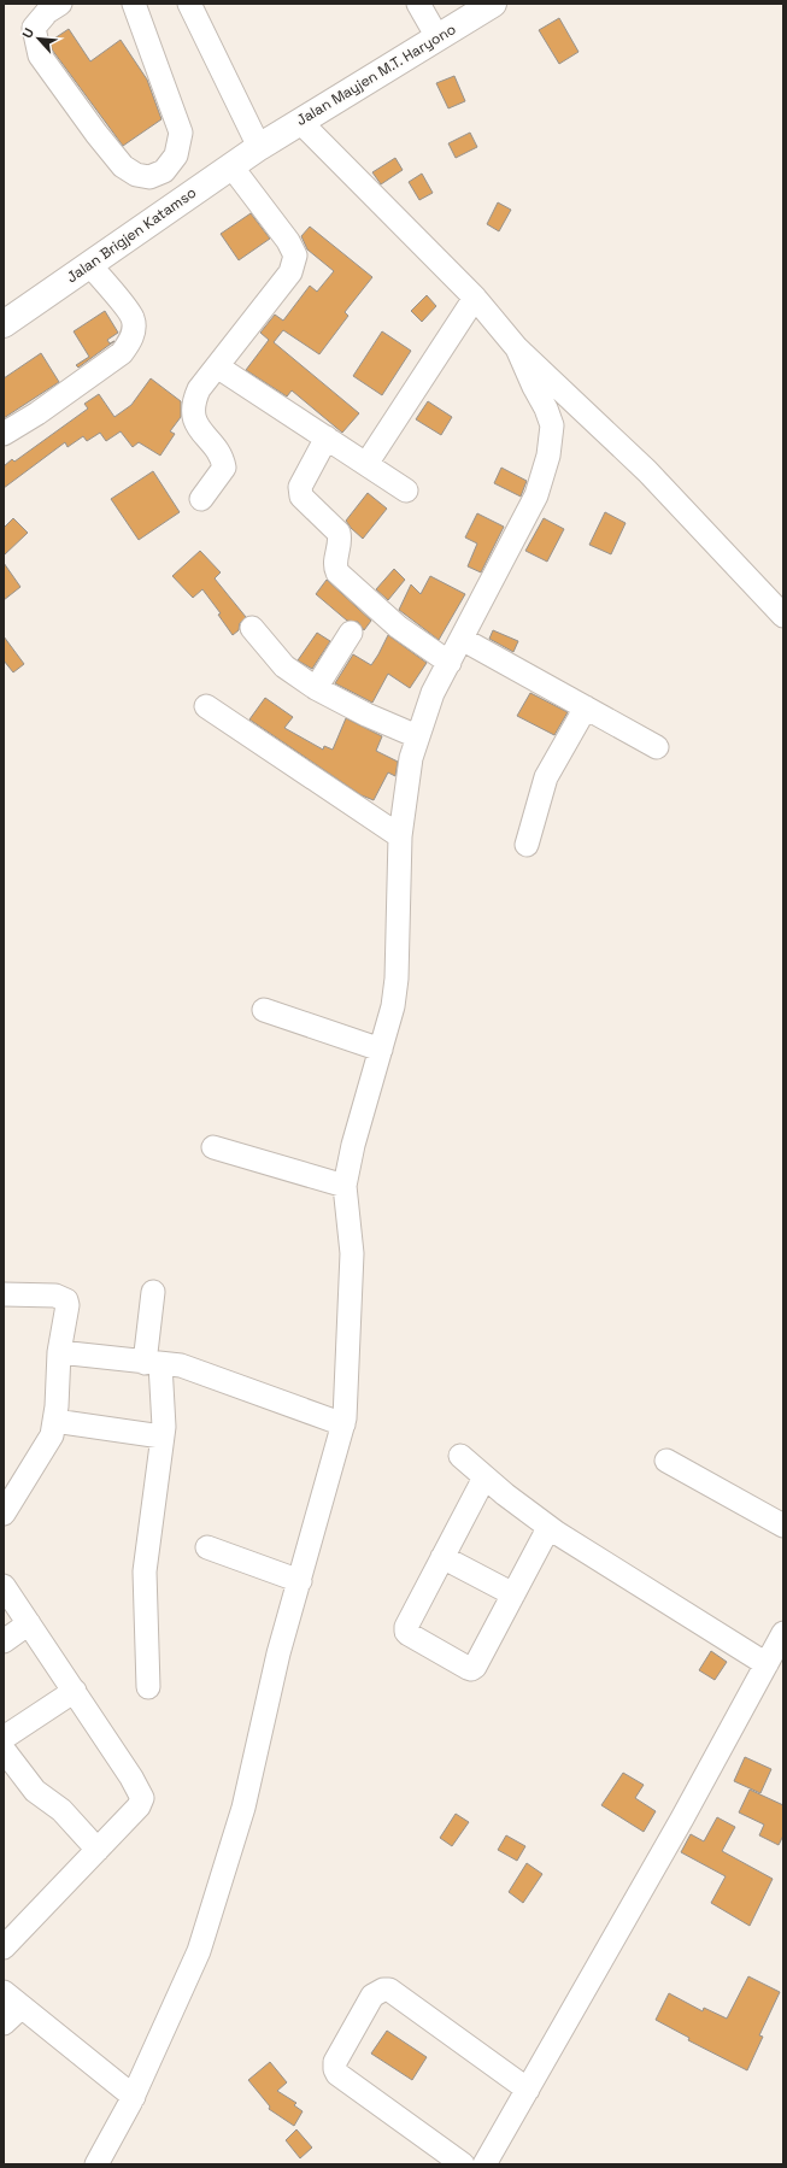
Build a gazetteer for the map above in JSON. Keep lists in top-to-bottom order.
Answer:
{
  "streets": {
    "main road": ["Jalan Mayjen M.T. Haryono", "Jalan Brigjen Katamso"]
  },
  "crossings": [
    ["Jalan Mayjen M.T. Haryono", "Jalan Brigjen Katamso"]
  ],
  "north": "top left"
}
